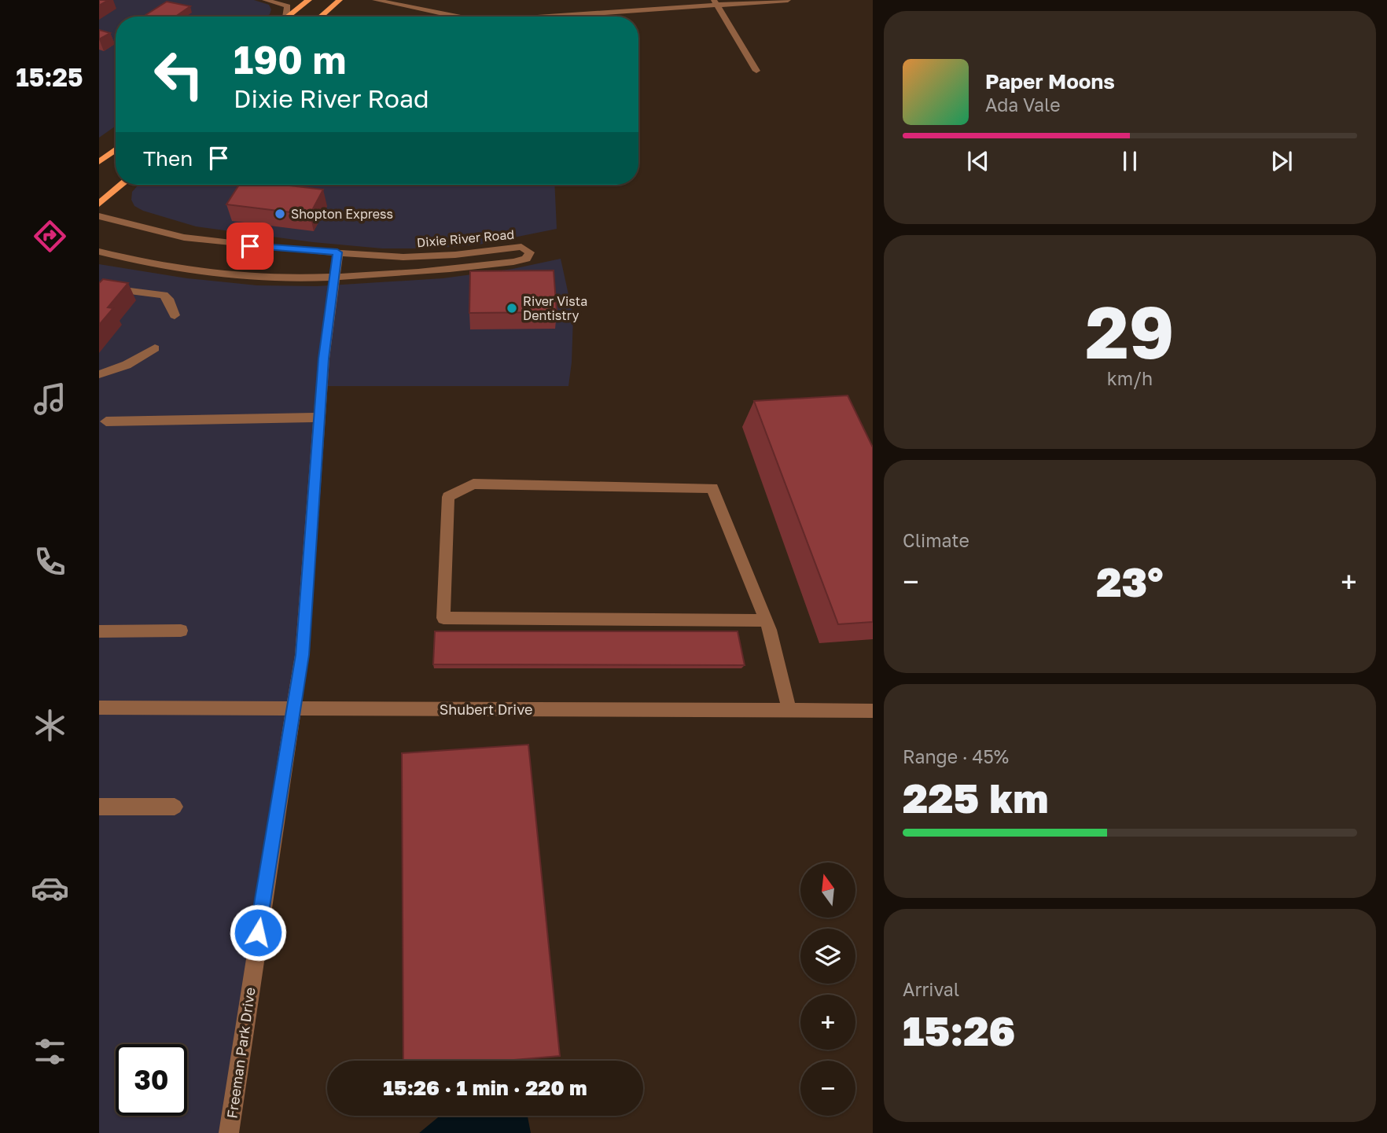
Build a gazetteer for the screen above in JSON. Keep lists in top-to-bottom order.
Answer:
{
  "streets": {
    "street": ["Dixie River Road", "Shubert Drive", "Freeman Park Drive"]
  },
  "crossings": [
    ["Dixie River Road", "Freeman Park Drive"],
    ["Shubert Drive", "Freeman Park Drive"]
  ],
  "places": ["Shopton Express", "River Vista Dentistry"],
  "north": "top",
  "page": {
    "tabs": "15:25",
    "turn": ["190 m", "Dixie River Road"],
    "song": ["Paper Moons", "Ada Vale"],
    "then": "Then",
    "tile": [
      ["29", "km/h"],
      "Climate",
      ["Range · 45%", "225 km"],
      ["Arrival", "15:26"]
    ],
    "heat": ["−", "23°", "+"],
    "map_buttons": ["+", "−"],
    "limit": "30",
    "trip": "15:26 · 1 min · 220 m"
  }
}
